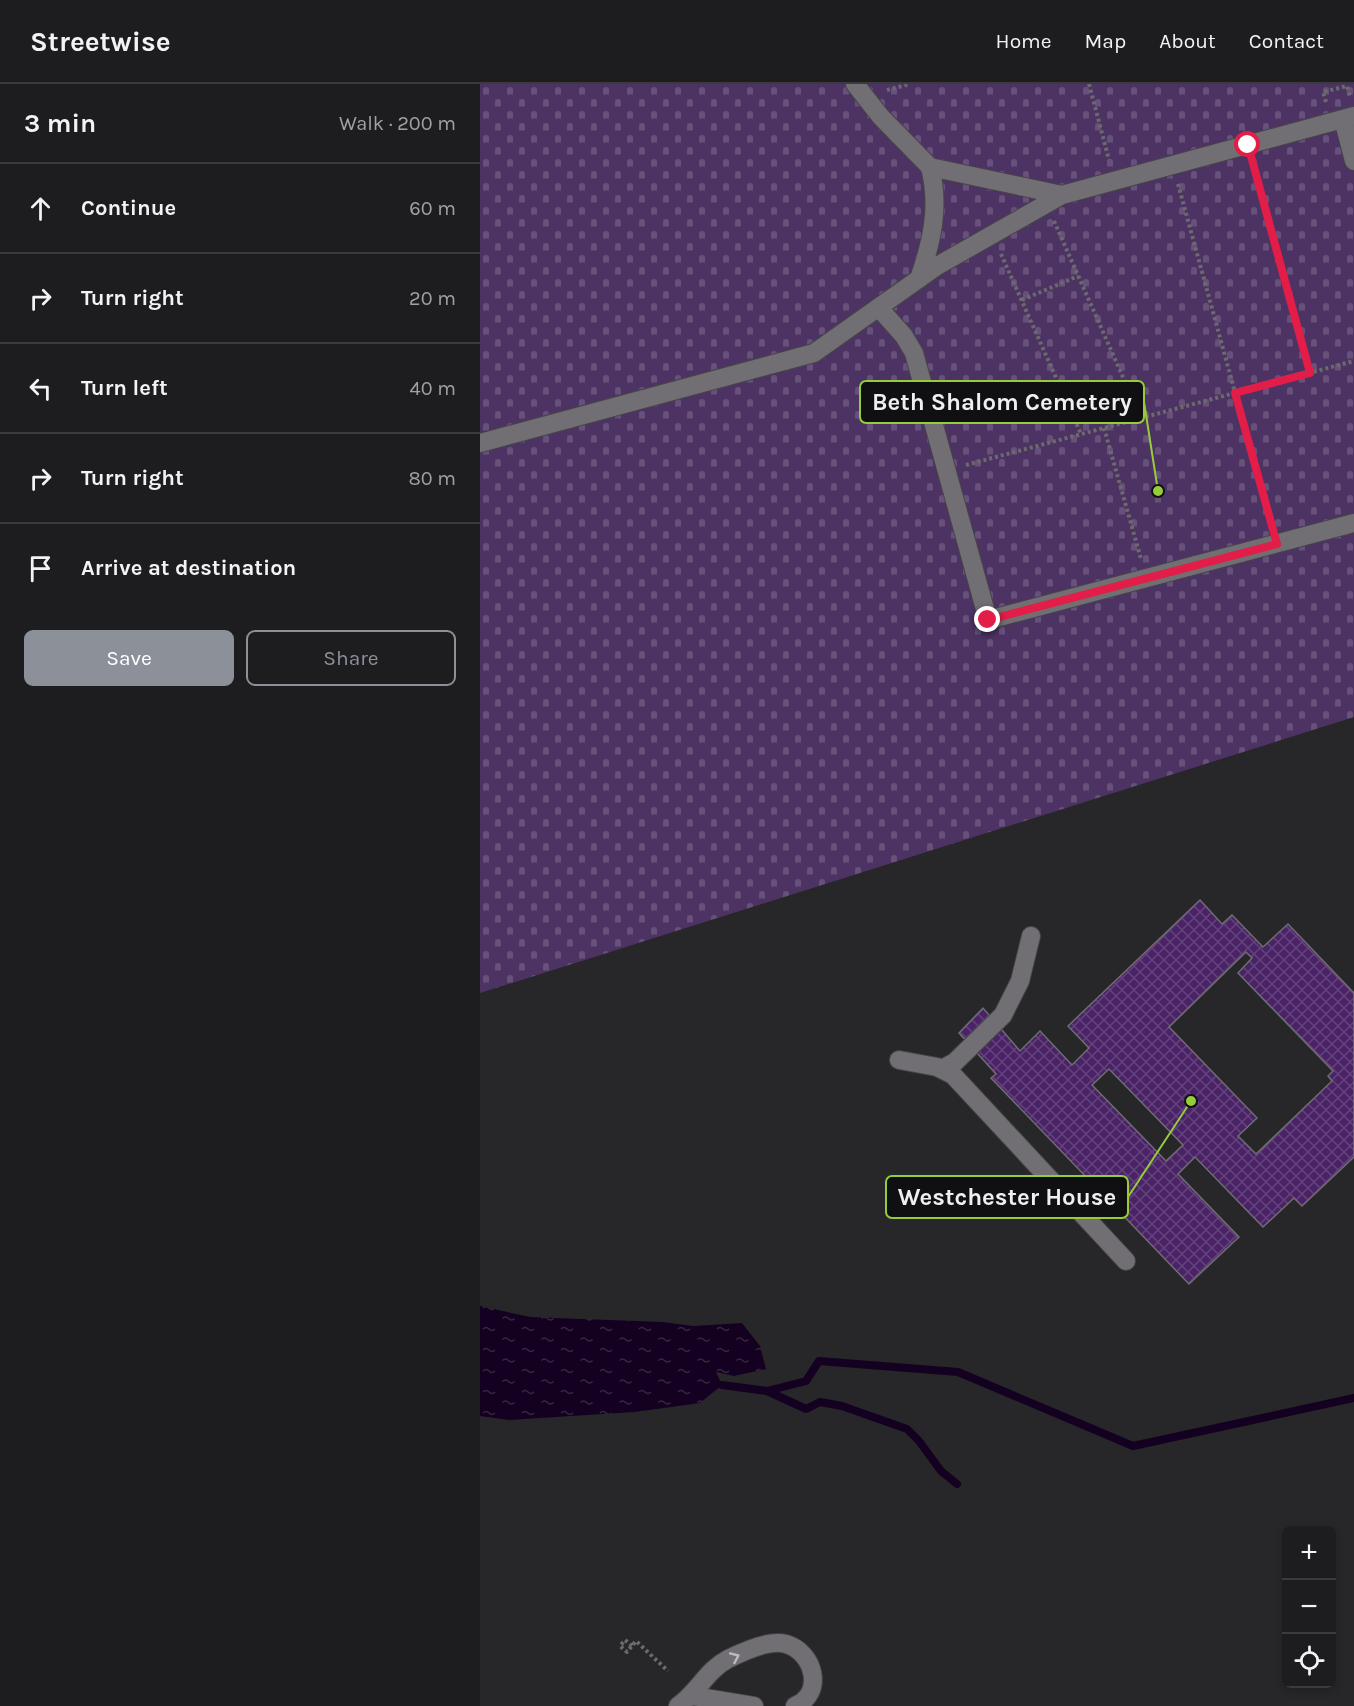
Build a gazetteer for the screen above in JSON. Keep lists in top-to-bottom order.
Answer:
{
  "places": ["Beth Shalom Cemetery", "Westchester House"],
  "page": {
    "header": "Streetwise",
    "nav": [
      "Home",
      "Map",
      "About",
      "Contact"
    ],
    "heading": ["3 min", "Walk · 200 m"],
    "list": [
      ["Continue", "60 m"],
      ["Turn right", "20 m"],
      ["Turn left", "40 m"],
      ["Turn right", "80 m"],
      "Arrive at destination"
    ],
    "buttons": ["Save", "Share"],
    "map_buttons": ["+", "−"]
  }
}
